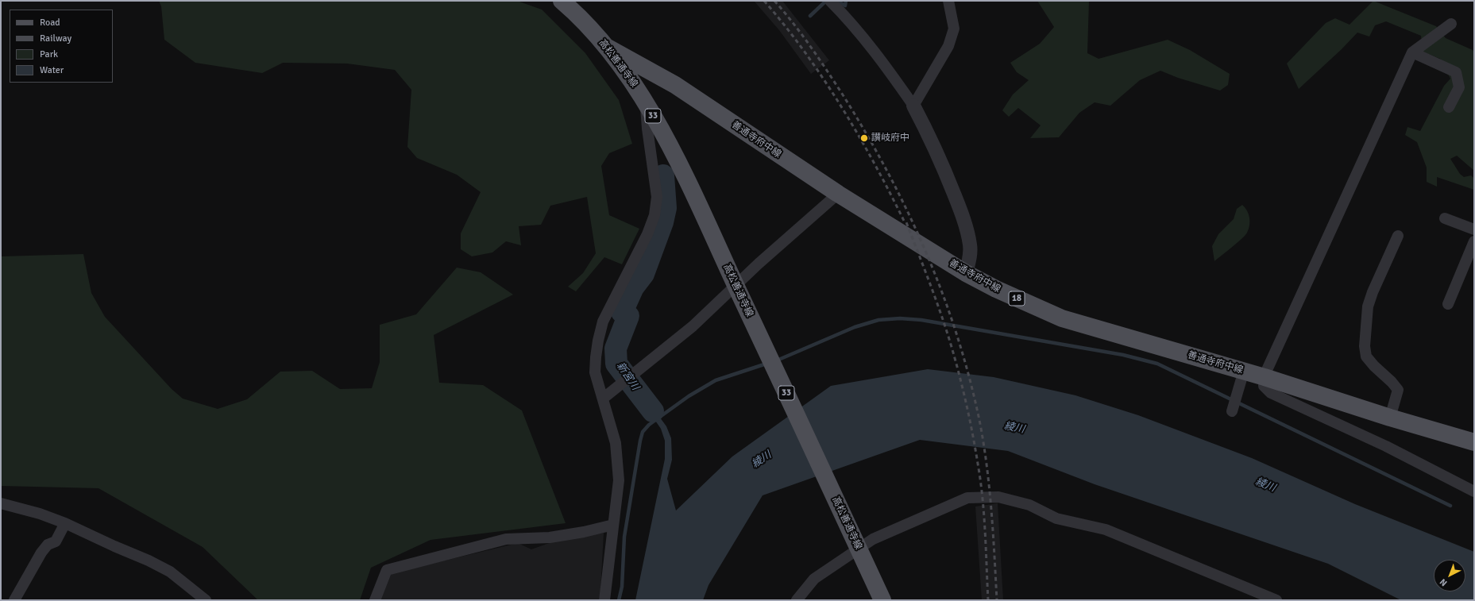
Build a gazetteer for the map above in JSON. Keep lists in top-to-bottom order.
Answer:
{
  "streets": {
    "main road": [
      "高松善通寺線",
      "33",
      "善通寺府中線",
      "18"
    ]
  },
  "crossings": [
    ["高松善通寺線", "善通寺府中線"]
  ],
  "water": ["新宮川", "綾川"],
  "places": ["讃岐府中"],
  "legend": [
    "Road",
    "Railway",
    "Park",
    "Water"
  ],
  "north": "bottom left"
}
